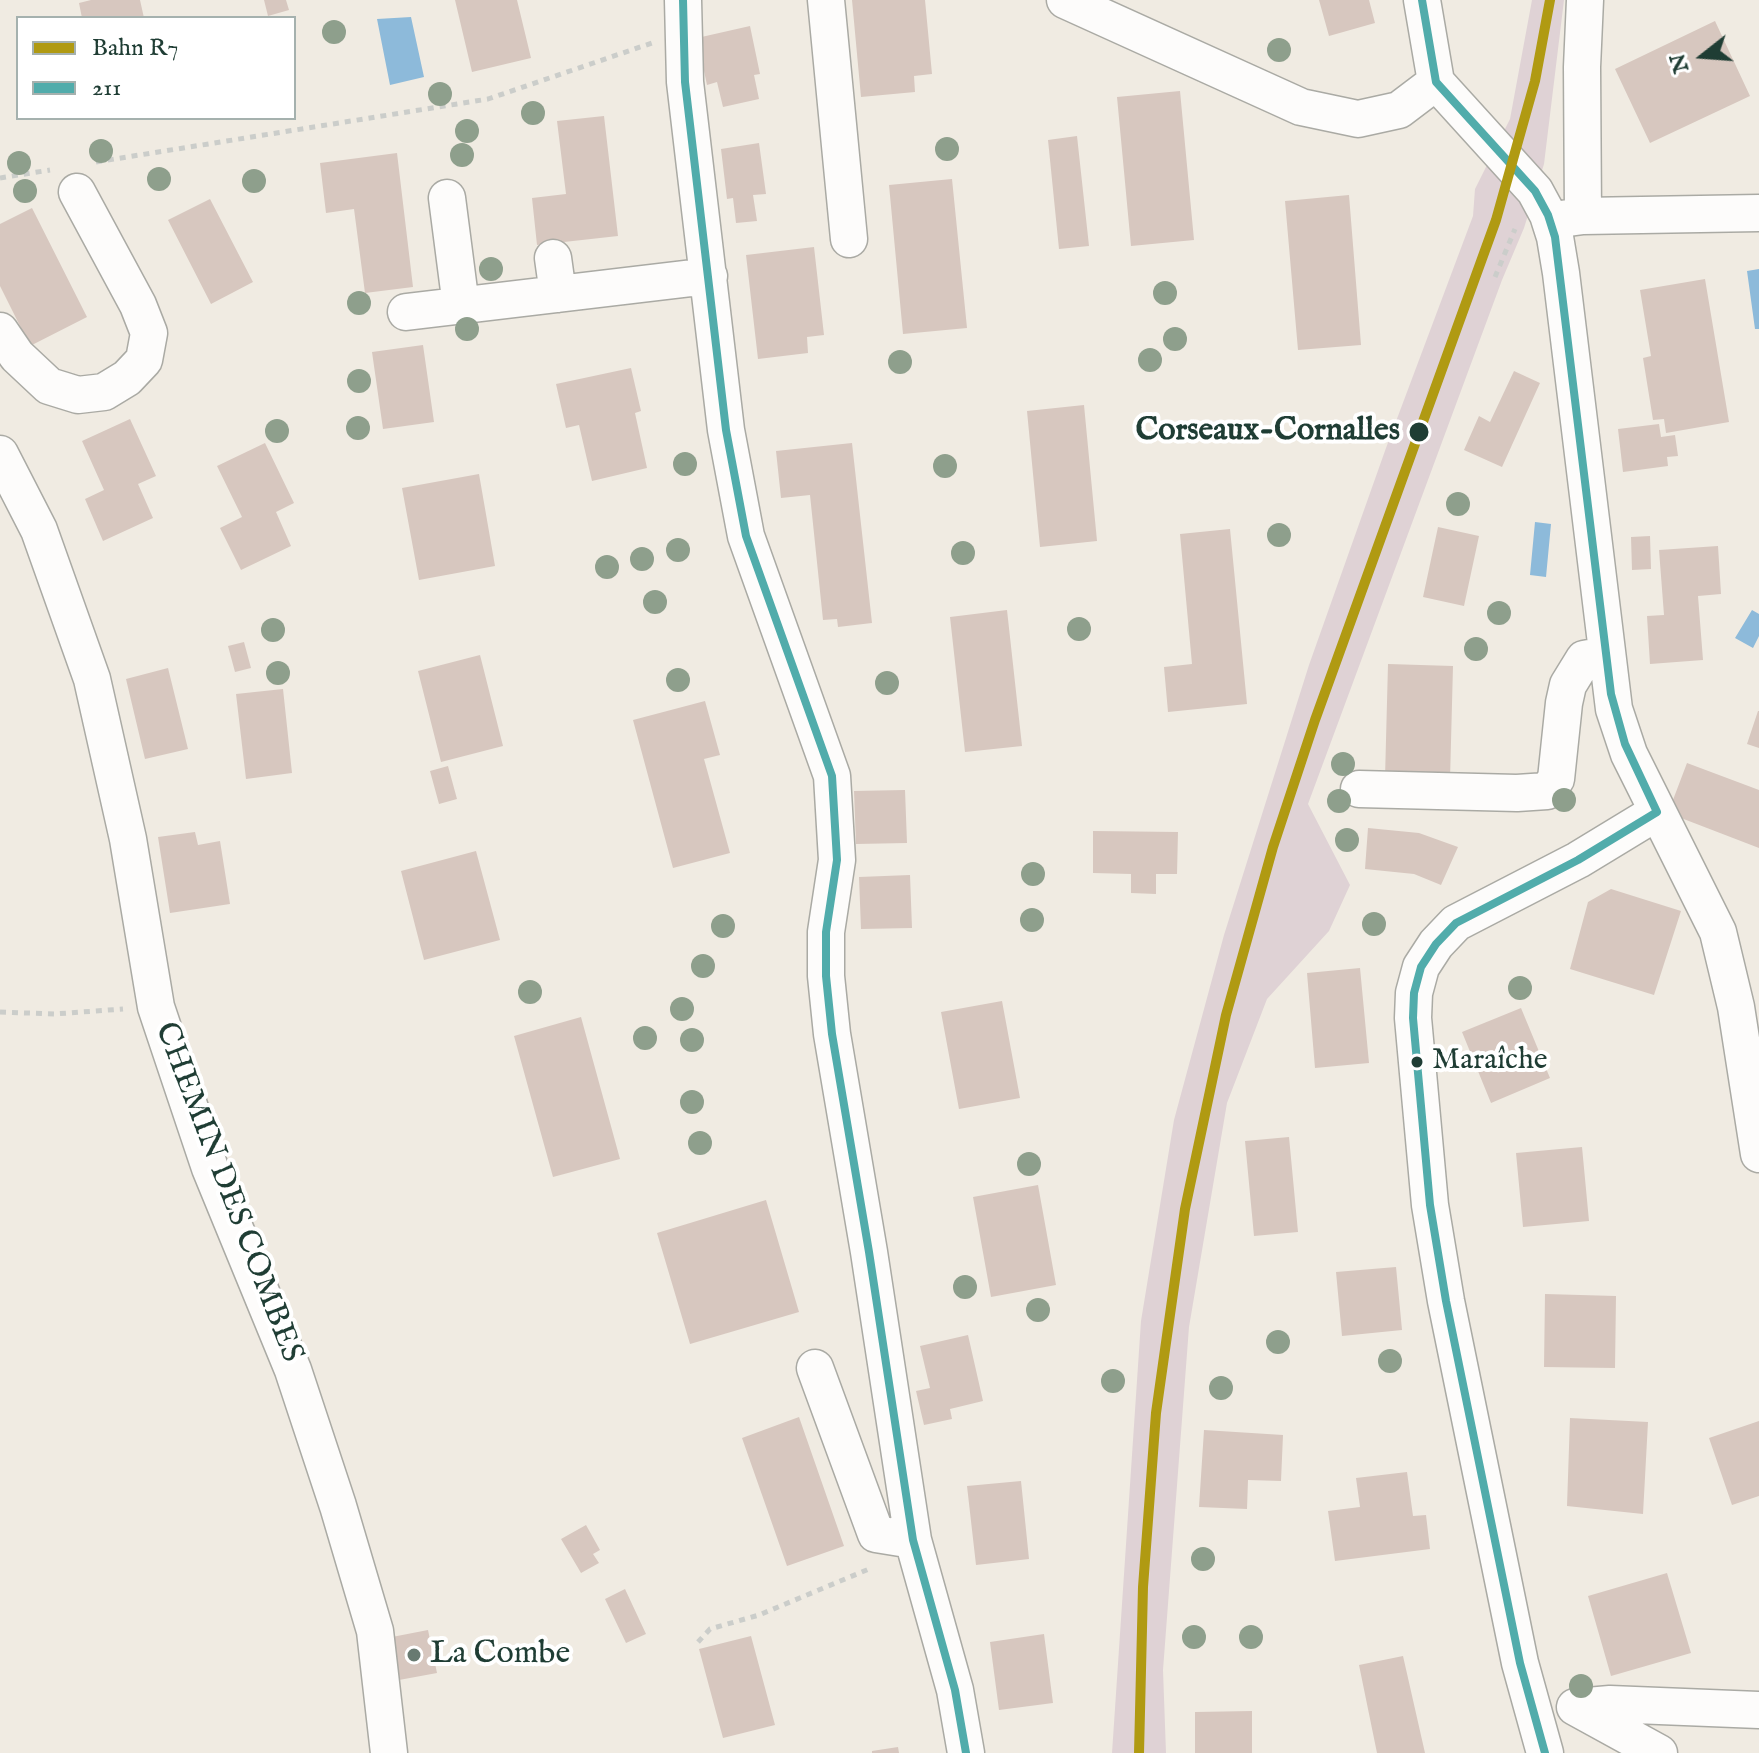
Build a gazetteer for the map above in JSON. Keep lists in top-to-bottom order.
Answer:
{
  "streets": {
    "street": ["CHEMIN DES COMBES"]
  },
  "places": ["Corseaux-Cornalles", "Maraîche", "La Combe"],
  "lines": ["rail line R7", "transit line 211"],
  "legend": ["Bahn R7", "211"],
  "north": "left"
}
